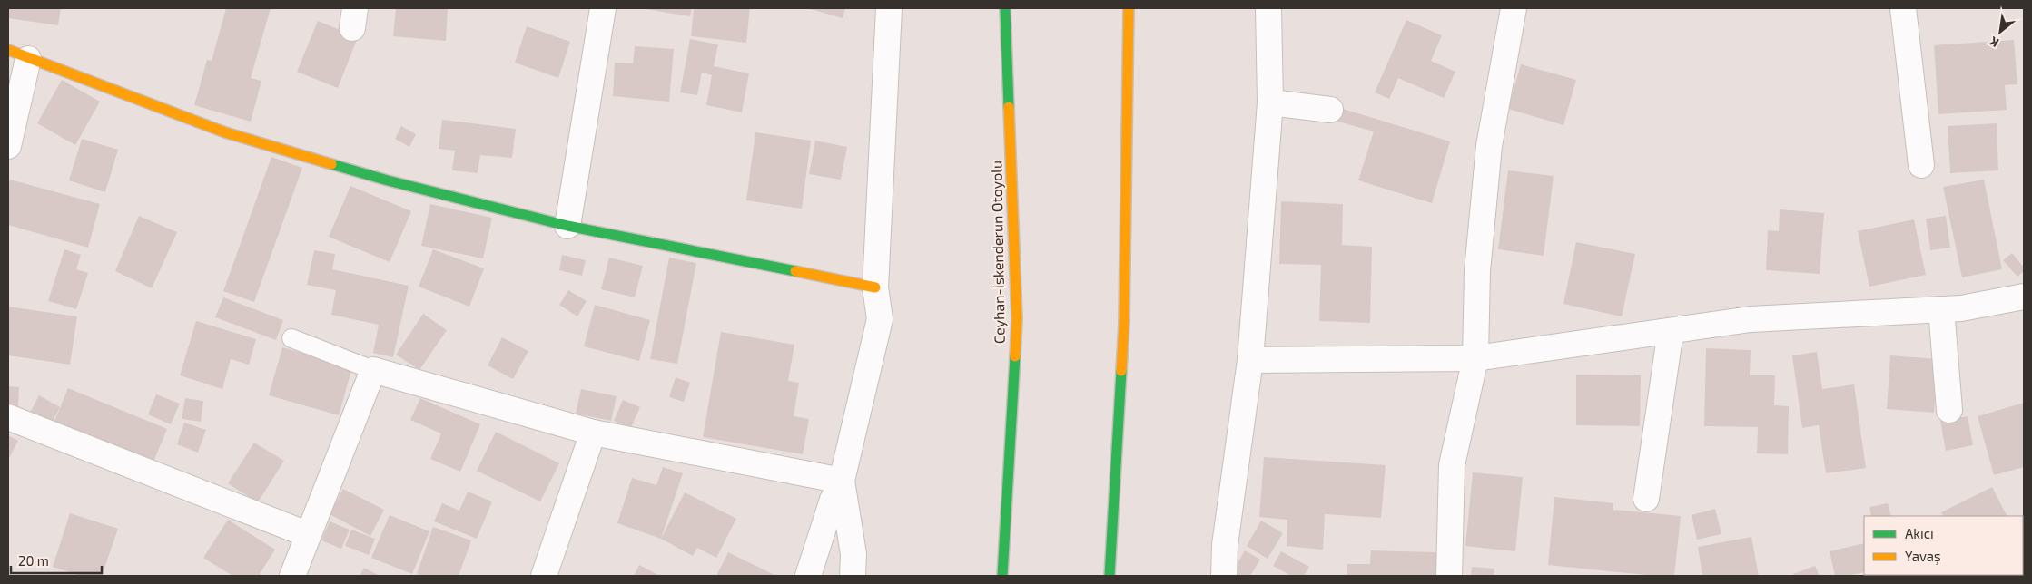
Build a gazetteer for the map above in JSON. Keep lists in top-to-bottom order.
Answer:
{
  "streets": {
    "main road": ["Ceyhan-İskenderun Otoyolu"]
  },
  "legend": ["Akıcı", "Yavaş"],
  "scale_bar": "20 m",
  "north": "bottom left"
}
